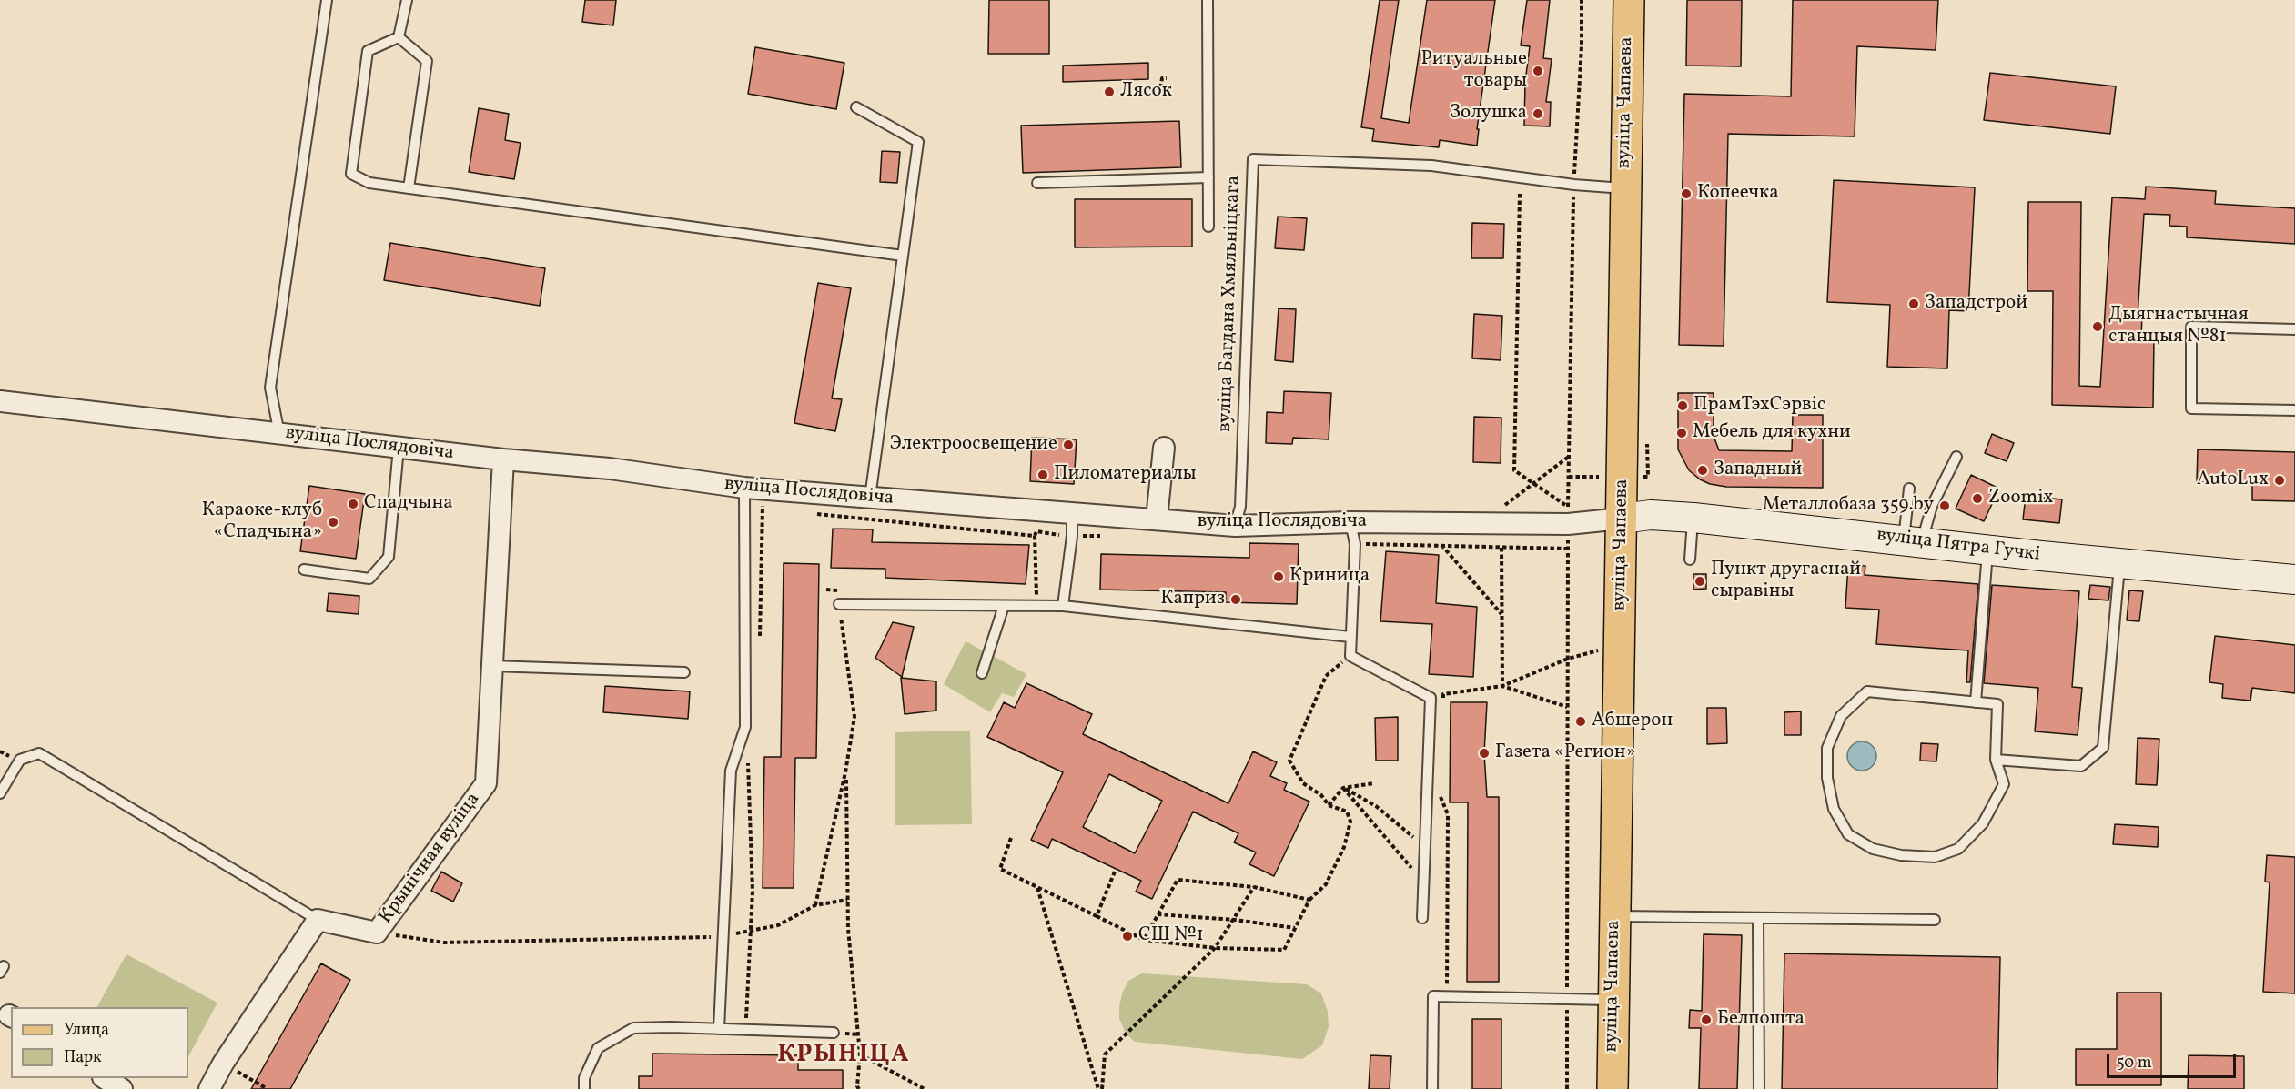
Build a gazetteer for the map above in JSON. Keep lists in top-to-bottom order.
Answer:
{
  "streets": {
    "main road": ["вуліца Чапаева"],
    "street": ["вуліца Послядовіча", "вуліца Пятра Гучкі", "Крынічная вуліца"],
    "lane": ["вуліца Багдана Хмяльніцкага"]
  },
  "crossings": [
    ["вуліца Чапаева", "вуліца Багдана Хмяльніцкага"],
    ["вуліца Чапаева", "вуліца Послядовіча"],
    ["вуліца Чапаева", "вуліца Пятра Гучкі"],
    ["вуліца Багдана Хмяльніцкага", "вуліца Послядовіча"],
    ["вуліца Послядовіча", "вуліца Пятра Гучкі"],
    ["вуліца Послядовіча", "Крынічная вуліца"]
  ],
  "districts": ["КРЫНІЦА"],
  "places": [
    "Ритуальные товары",
    "Лясок",
    "Золушка",
    "Копеечка",
    "Западстрой",
    "Дыягнастычная станцыя №81",
    "ПрамТэхСэрвіс",
    "Мебель для кухни",
    "Электроосвещение",
    "Западный",
    "Пиломатериалы",
    "AutoLux",
    "Zoomix",
    "Спадчына",
    "Металлобаза 359.by",
    "Караоке-клуб «Спадчына»",
    "Криница",
    "Пункт другаснай сыравіны",
    "Каприз",
    "Абшерон",
    "Газета «Регион»",
    "СШ №1",
    "Белпошта"
  ],
  "legend": ["Улица", "Парк"],
  "scale_bar": "50 m"
}
